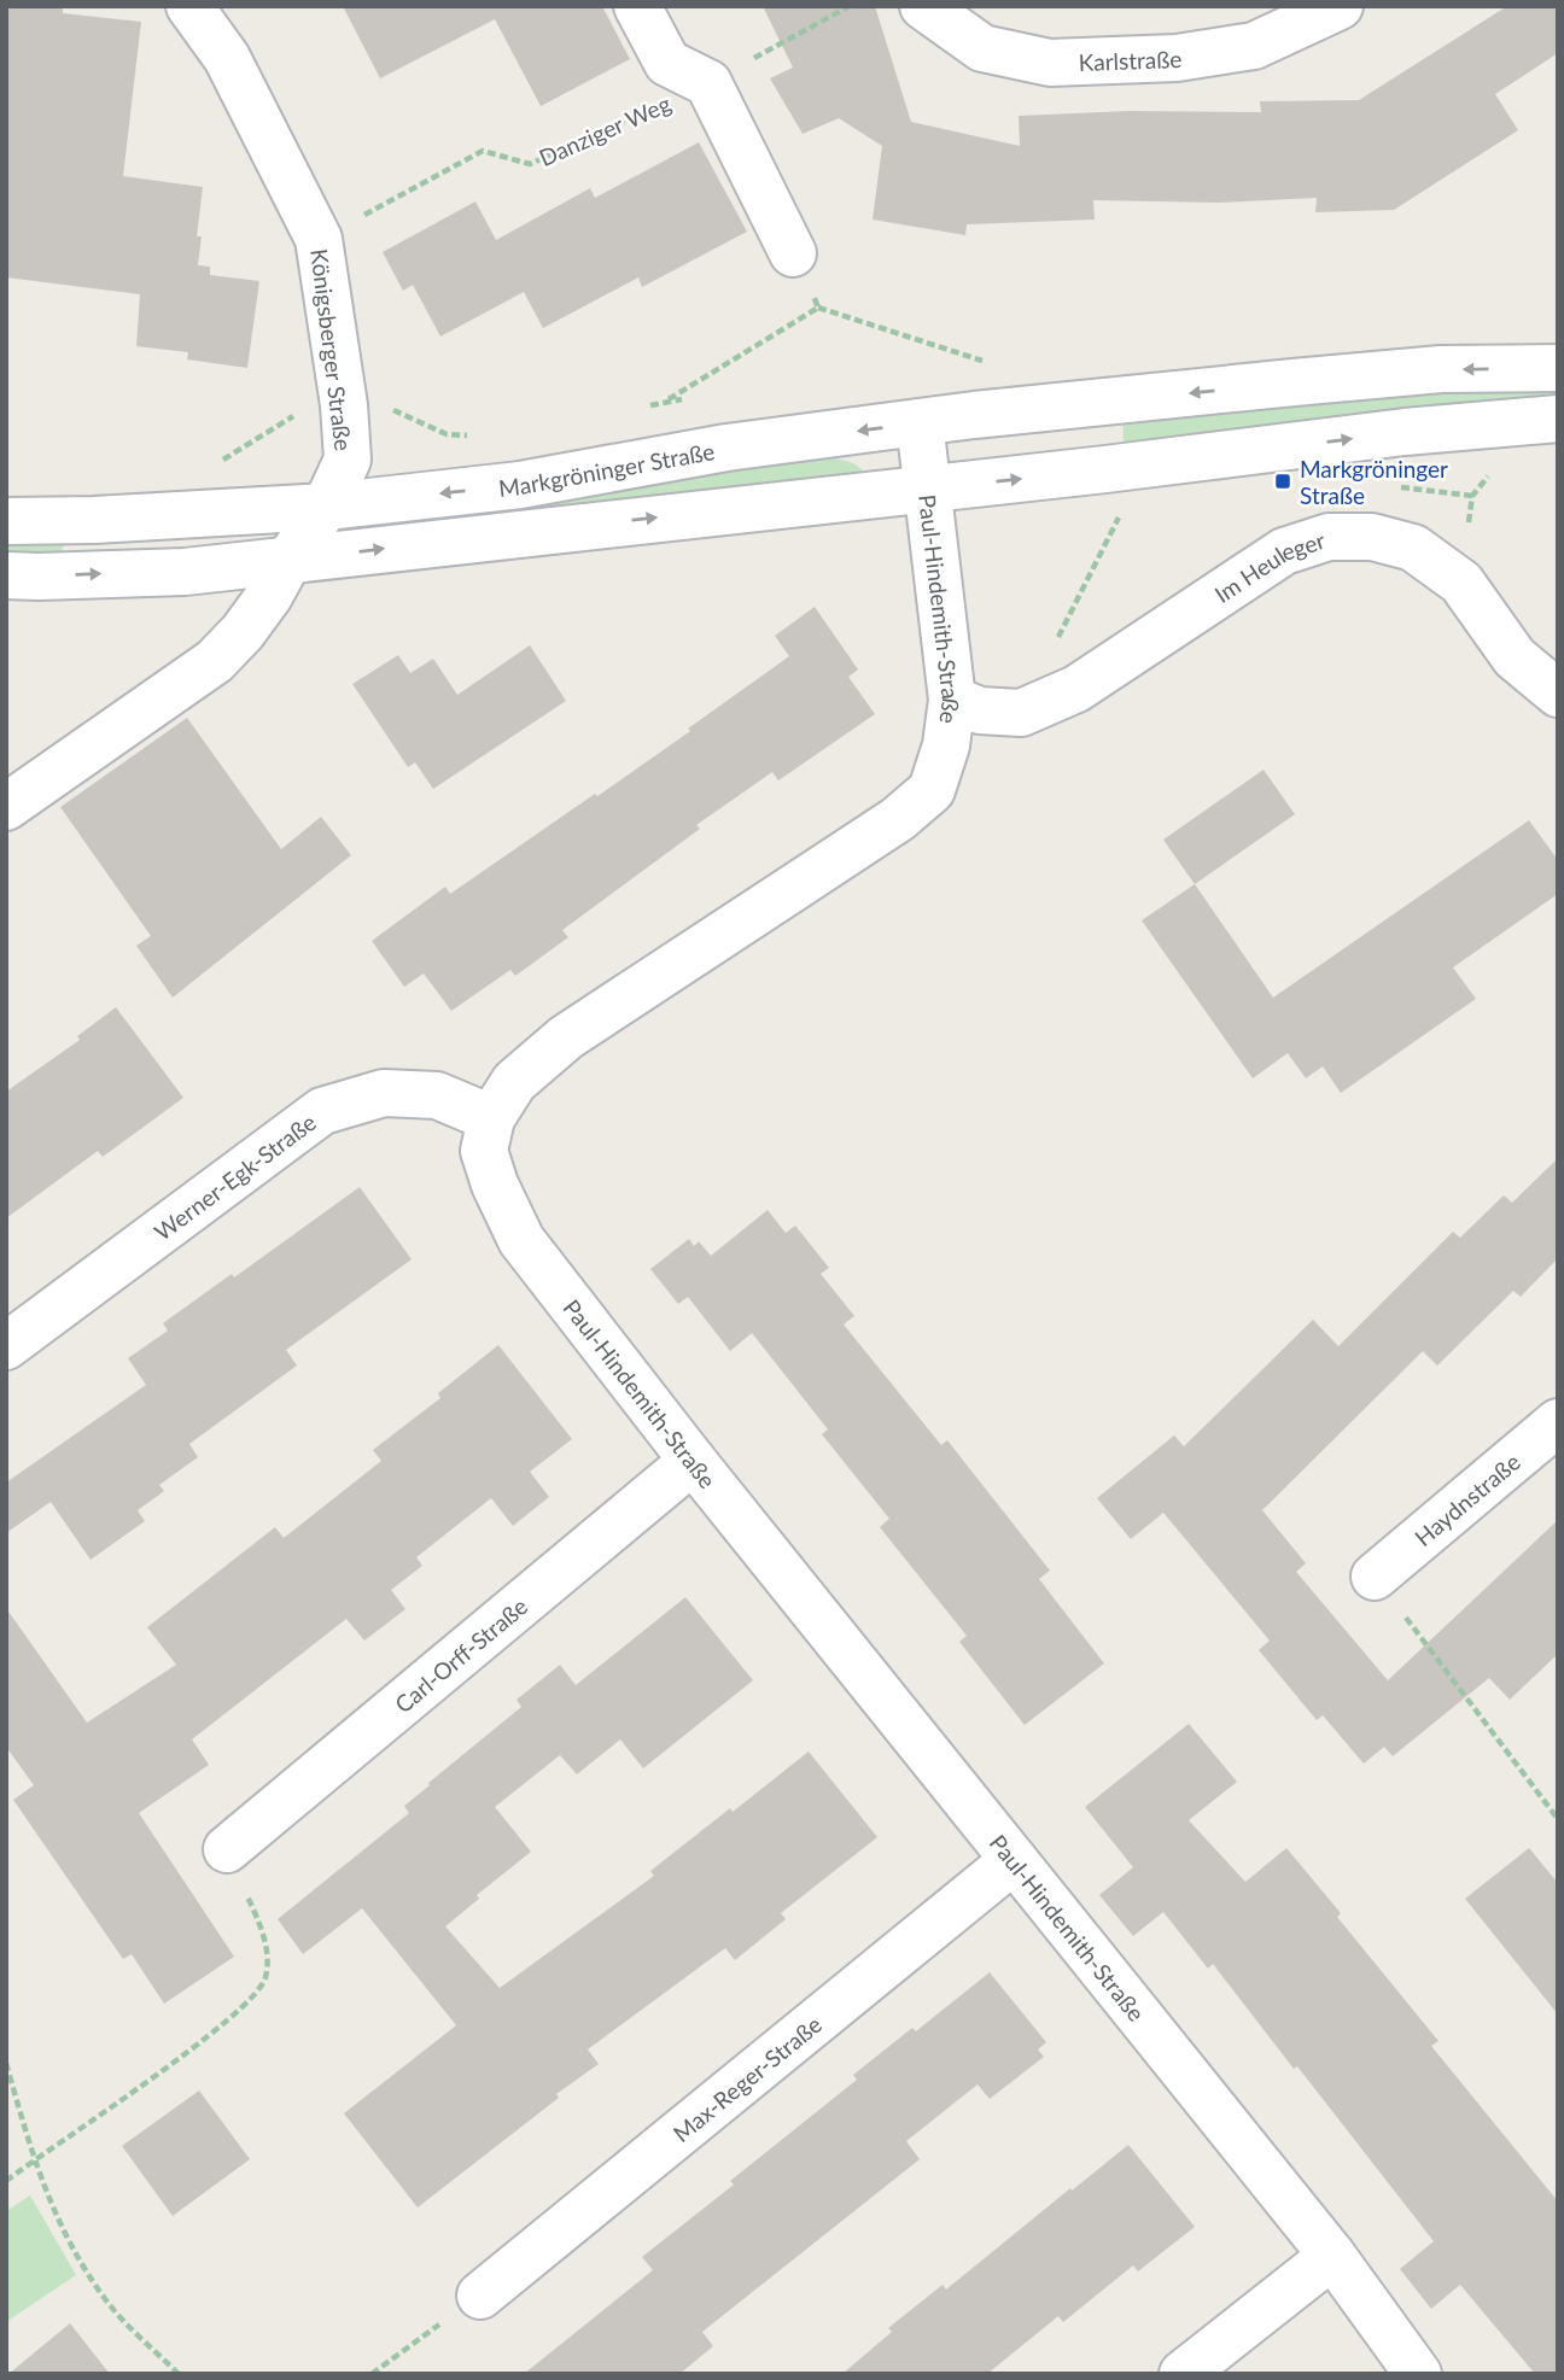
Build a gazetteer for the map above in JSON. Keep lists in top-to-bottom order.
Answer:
{
  "streets": {
    "street": [
      "Karlstraße",
      "Danziger Weg",
      "Königsberger Straße",
      "Markgröninger Straße",
      "Im Heuleger",
      "Paul-Hindemith-Straße",
      "Werner-Egk-Straße",
      "Haydnstraße",
      "Carl-Orff-Straße",
      "Max-Reger-Straße"
    ]
  },
  "crossings": [
    ["Danziger Weg", "Königsberger Straße"],
    ["Königsberger Straße", "Markgröninger Straße"],
    ["Markgröninger Straße", "Paul-Hindemith-Straße"],
    ["Im Heuleger", "Paul-Hindemith-Straße"],
    ["Paul-Hindemith-Straße", "Werner-Egk-Straße"],
    ["Paul-Hindemith-Straße", "Carl-Orff-Straße"],
    ["Paul-Hindemith-Straße", "Max-Reger-Straße"]
  ],
  "places": {
    "transit": ["Markgröninger Straße"]
  }
}
